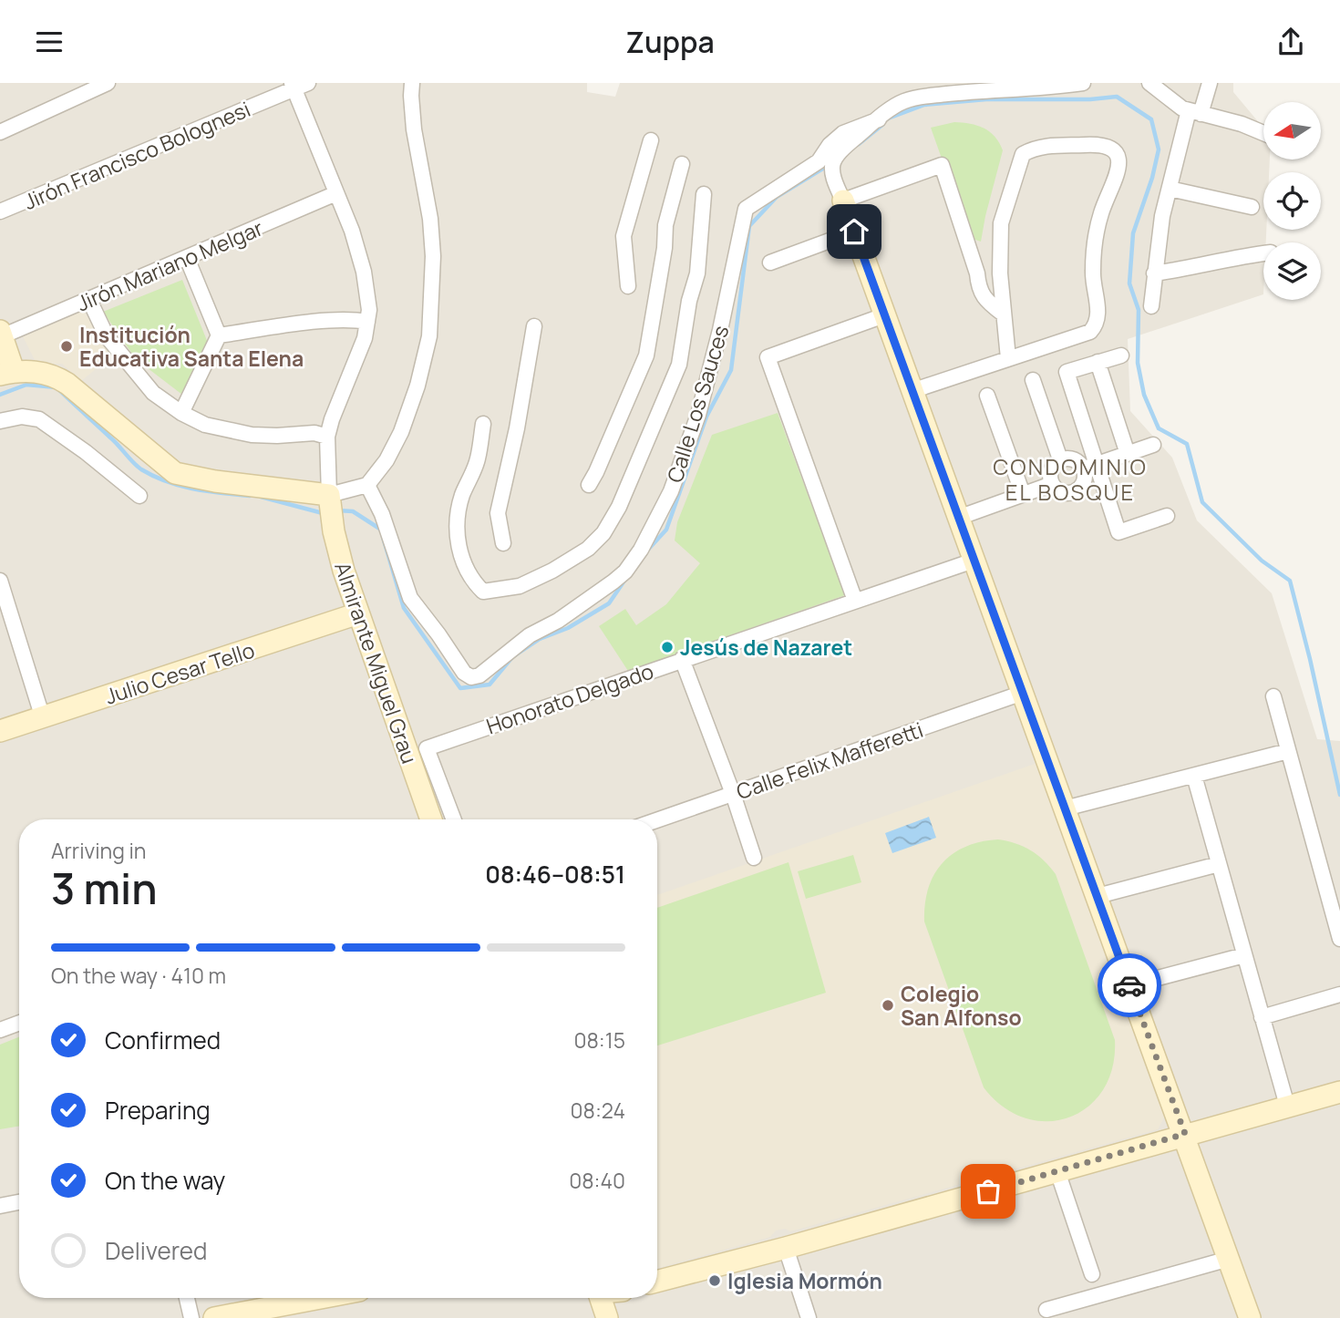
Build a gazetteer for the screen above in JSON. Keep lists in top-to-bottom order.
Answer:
{
  "streets": {
    "street": [
      "Jirón Francisco Bolognesi",
      "Jirón Mariano Melgar",
      "Calle Los Sauces",
      "Almirante Miguel Grau",
      "Julio Cesar Tello",
      "Honorato Delgado",
      "Calle Felix Mafferetti"
    ]
  },
  "crossings": [
    ["Almirante Miguel Grau", "Julio Cesar Tello"]
  ],
  "districts": ["CONDOMINIO EL BOSQUE"],
  "places": [
    "Institución Educativa Santa Elena",
    "Jesús de Nazaret",
    "Colegio San Alfonso",
    "Iglesia Mormón"
  ],
  "north": "left",
  "page": {
    "header": "Zuppa",
    "heading": ["3 min", "Arriving in", "08:46–08:51"],
    "bar": "On the way · 410 m",
    "list": [
      ["Confirmed", "08:15"],
      ["Preparing", "08:24"],
      ["On the way", "08:40"],
      "Delivered"
    ]
  }
}
